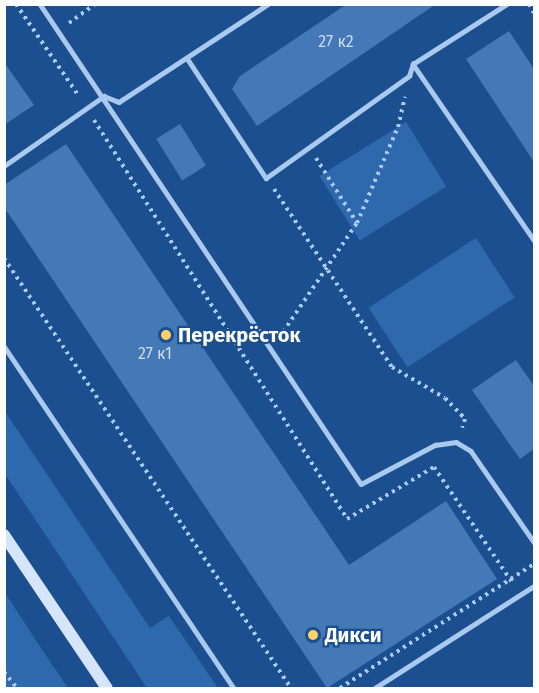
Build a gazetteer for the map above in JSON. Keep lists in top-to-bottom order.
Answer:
{
  "places": ["Перекрёсток", "Дикси"],
  "house_numbers": ["27 к2", "27 к1"]
}
